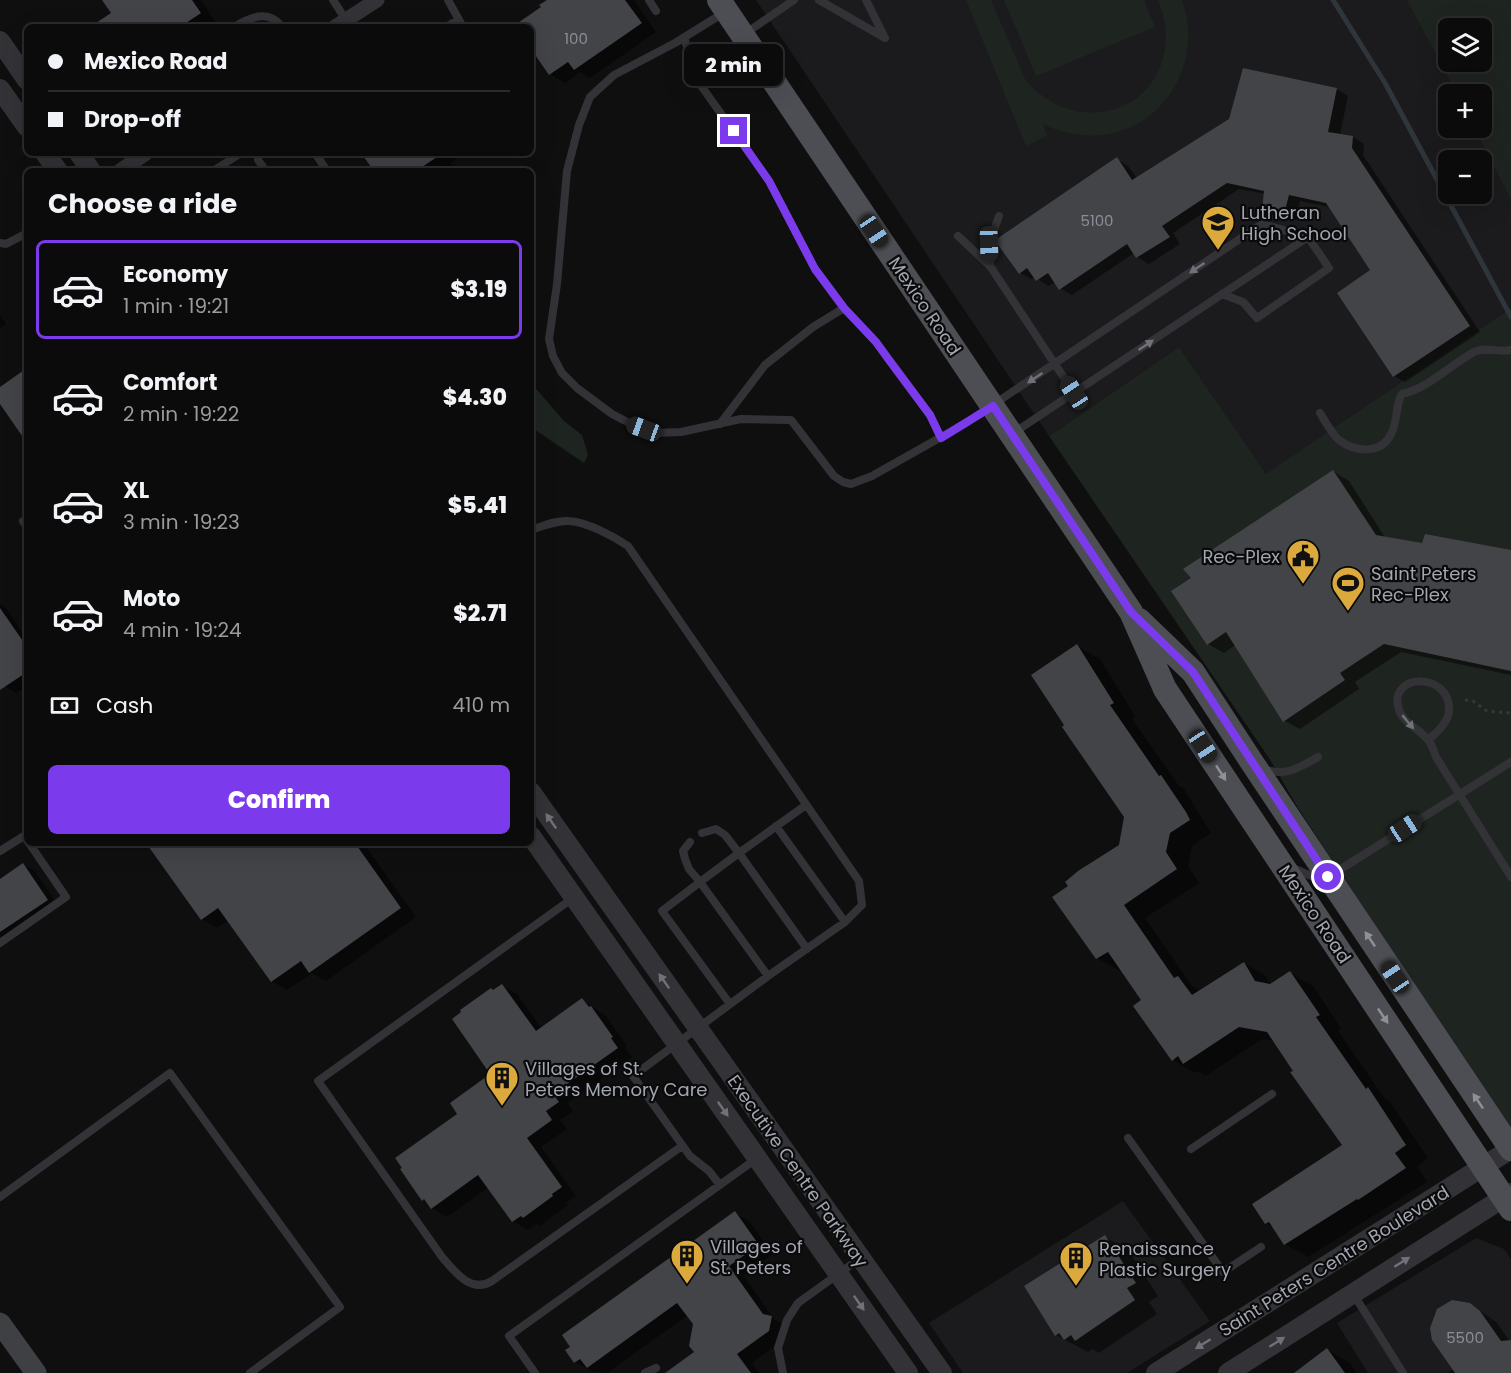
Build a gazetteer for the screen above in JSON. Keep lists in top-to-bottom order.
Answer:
{
  "streets": {
    "main road": ["Mexico Road"],
    "street": ["Executive Centre Parkway", "Saint Peters Centre Boulevard"]
  },
  "crossings": [
    ["Mexico Road", "Saint Peters Centre Boulevard"]
  ],
  "places": {
    "school or university": ["Lutheran High School"],
    "public building": ["Rec-Plex"],
    "sports": ["Saint Peters Rec-Plex"],
    "building": ["Villages of St. Peters Memory Care", "Villages of St. Peters", "Renaissance Plastic Surgery"]
  },
  "house_numbers": ["100", "5100", "5500"],
  "page": {
    "map_buttons": ["+", "−"],
    "banner": ["Mexico Road", "Drop-off"],
    "bubble": "2 min",
    "heading": "Choose a ride",
    "list": [
      {
        "name": "Economy",
        "note": "1 min · 19:21",
        "value": "$3.19"
      },
      {
        "name": "Comfort",
        "note": "2 min · 19:22",
        "value": "$4.30"
      },
      {
        "name": "XL",
        "note": "3 min · 19:23",
        "value": "$5.41"
      },
      {
        "name": "Moto",
        "note": "4 min · 19:24",
        "value": "$2.71"
      }
    ],
    "pay": ["Cash", "410 m"],
    "buttons": "Confirm"
  }
}
